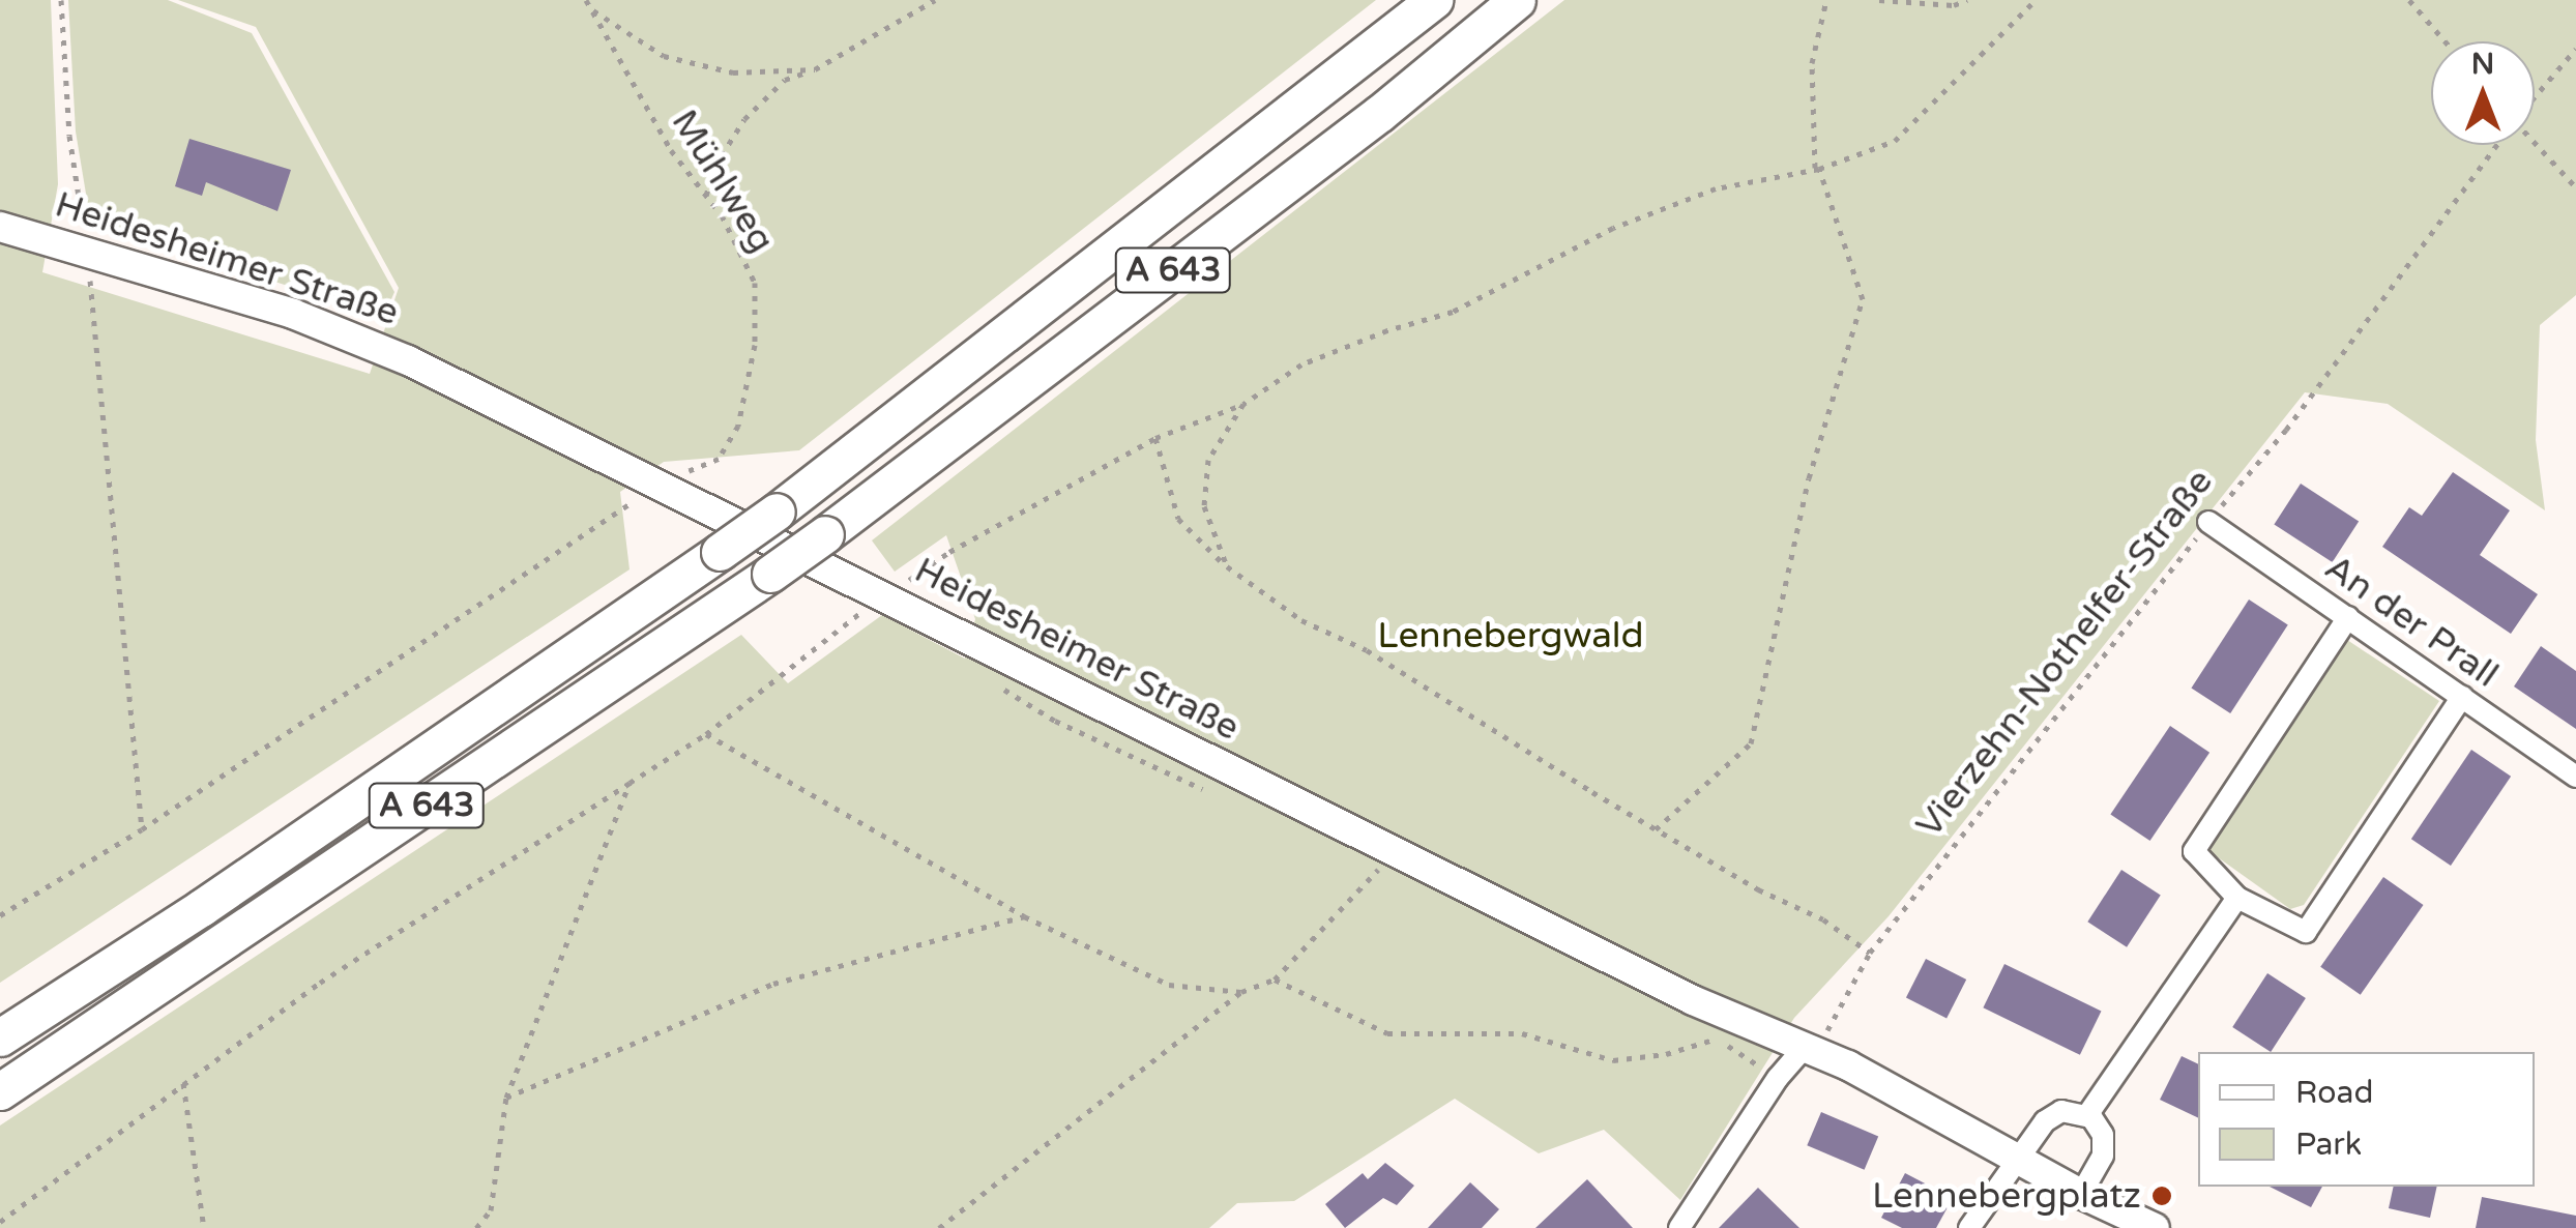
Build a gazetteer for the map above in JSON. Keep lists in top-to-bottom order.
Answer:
{
  "streets": {
    "highway": ["A 643"],
    "main road": ["Heidesheimer Straße"],
    "street": ["An der Prall"],
    "path": ["Mühlweg", "Vierzehn-Nothelfer-Straße"]
  },
  "crossings": [
    ["Mühlweg", "Heidesheimer Straße"],
    ["Heidesheimer Straße", "Vierzehn-Nothelfer-Straße"],
    ["An der Prall", "Vierzehn-Nothelfer-Straße"]
  ],
  "parks": ["Lennebergwald"],
  "places": ["Lennebergplatz"],
  "legend": ["Road", "Park"],
  "north": "top"
}
